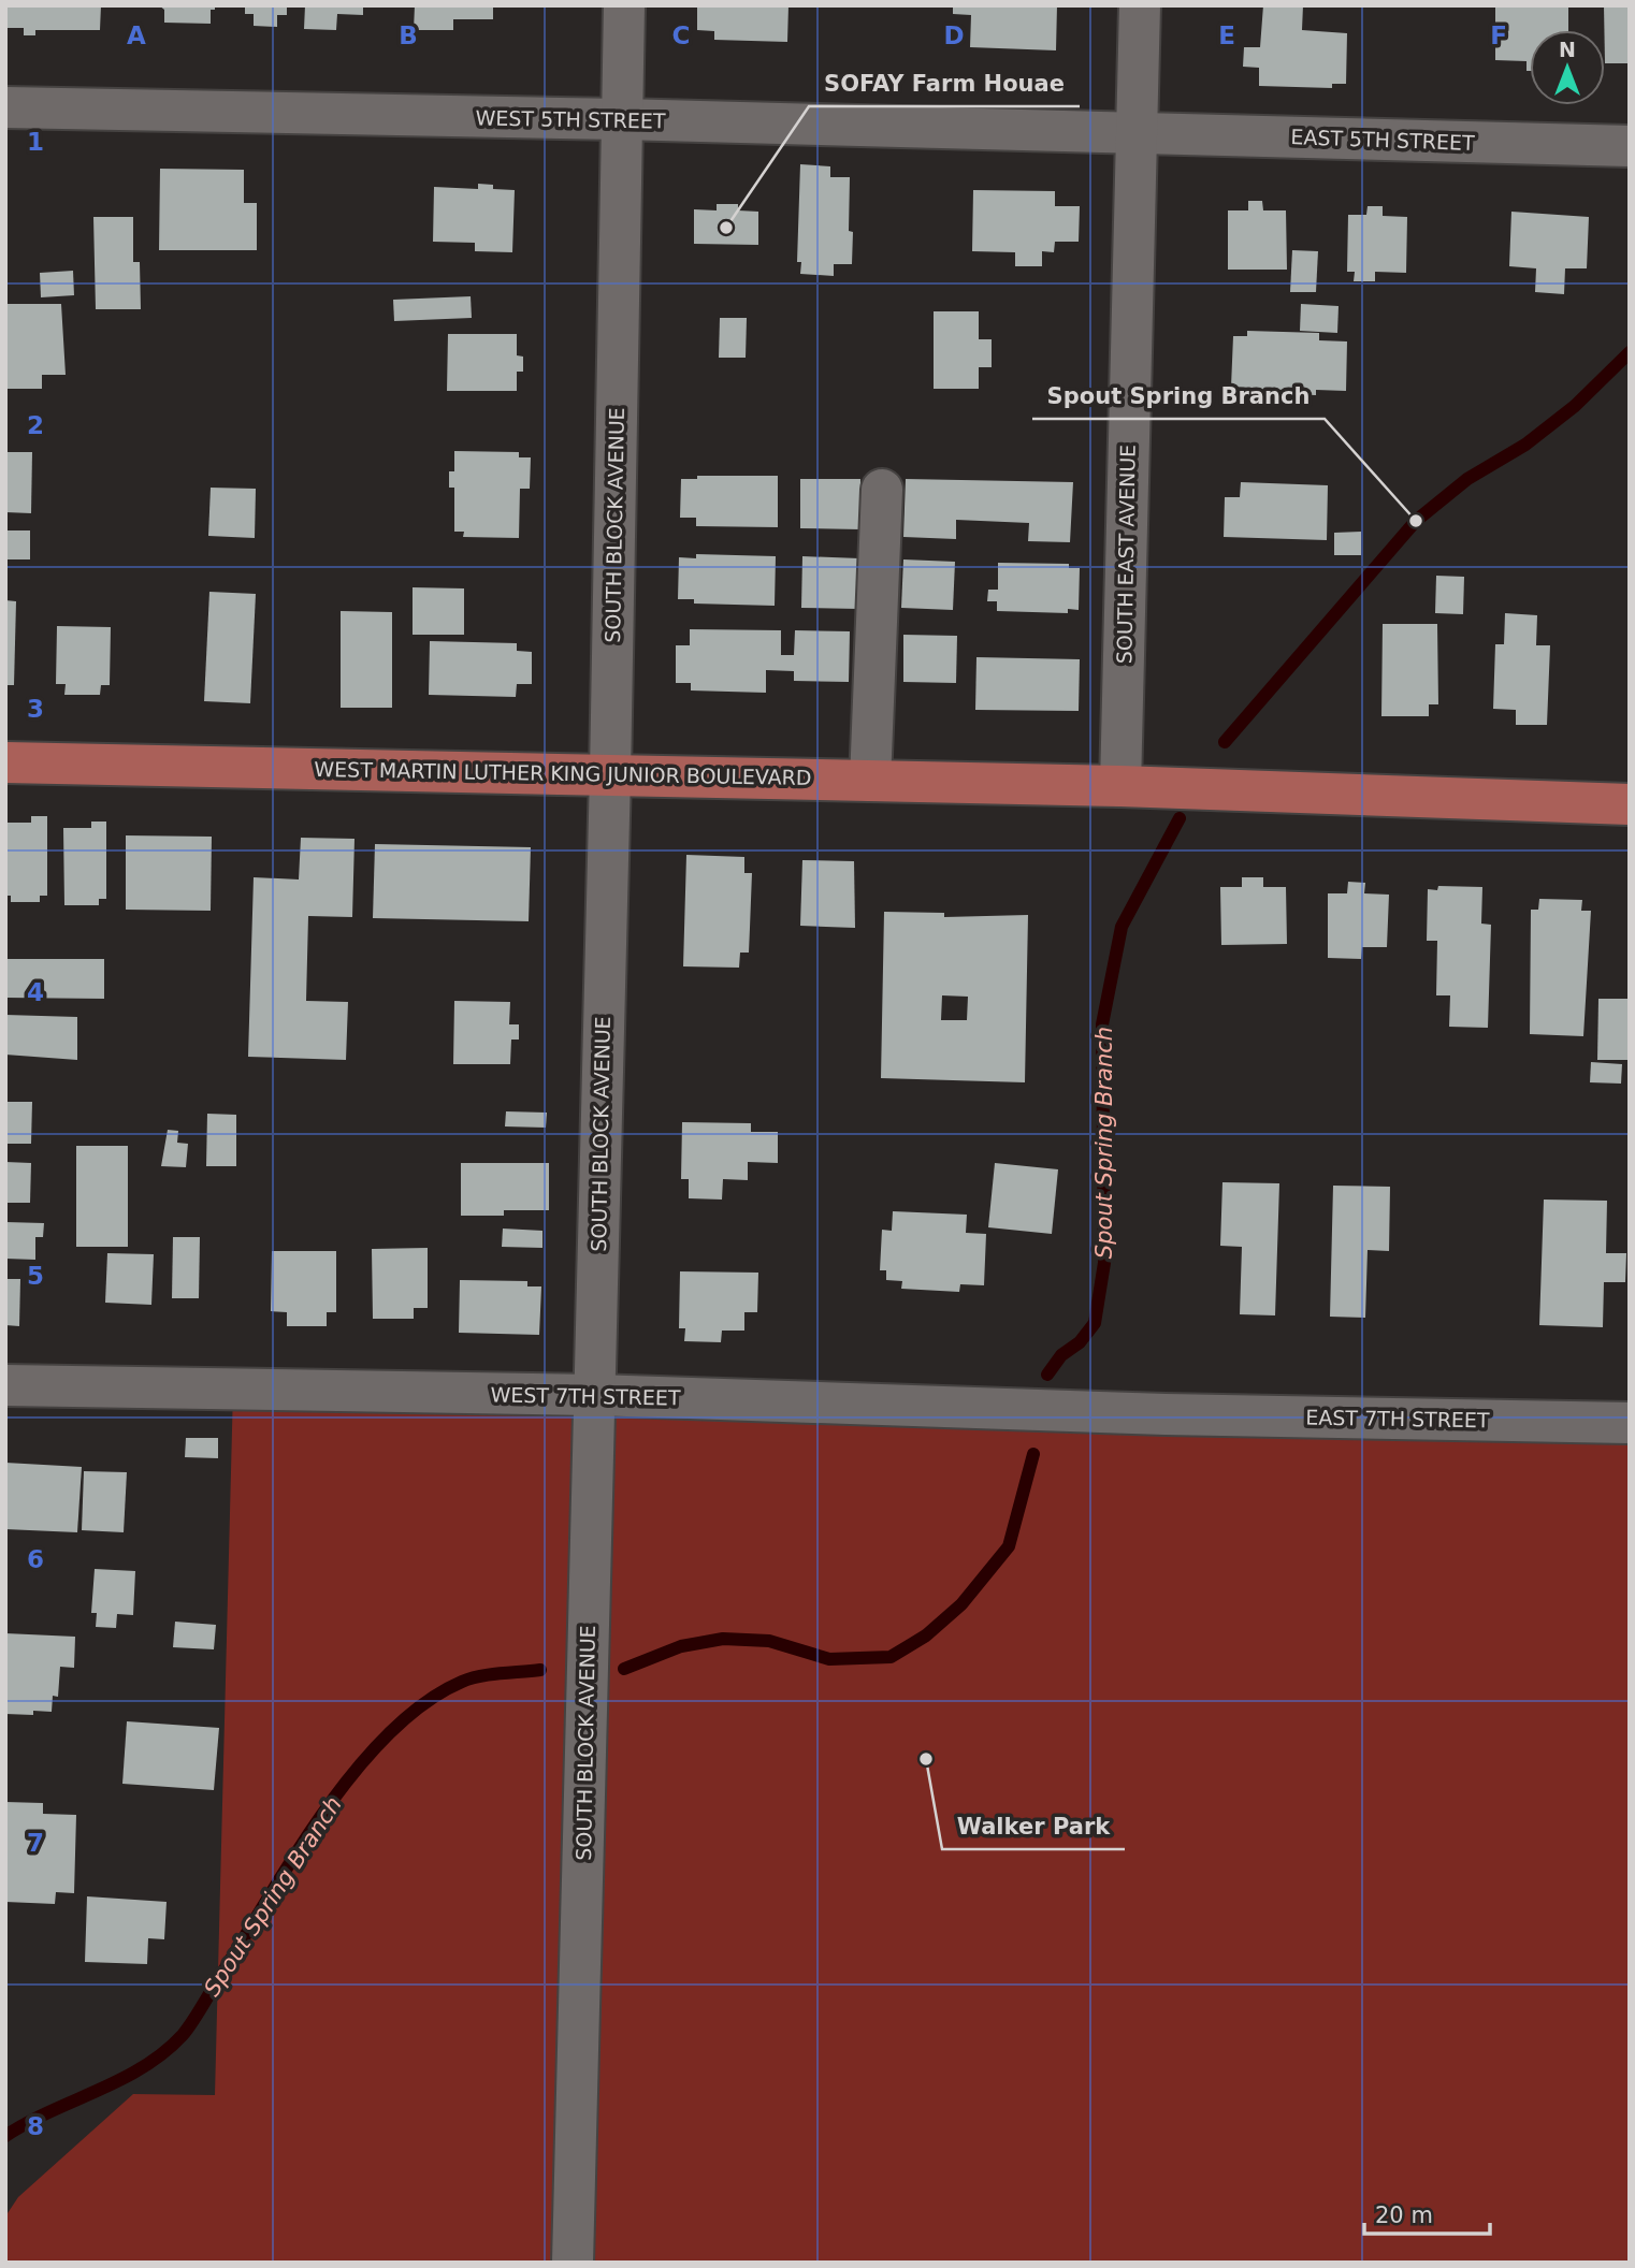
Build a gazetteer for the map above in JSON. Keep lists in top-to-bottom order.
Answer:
{
  "streets": {
    "main road": ["WEST MARTIN LUTHER KING JUNIOR BOULEVARD"],
    "street": [
      "WEST 5TH STREET",
      "EAST 5TH STREET",
      "SOUTH BLOCK AVENUE",
      "SOUTH EAST AVENUE",
      "WEST 7TH STREET",
      "EAST 7TH STREET"
    ]
  },
  "crossings": [
    ["WEST 5TH STREET", "EAST 5TH STREET"],
    ["WEST 5TH STREET", "SOUTH BLOCK AVENUE"],
    ["WEST 5TH STREET", "SOUTH EAST AVENUE"],
    ["EAST 5TH STREET", "SOUTH EAST AVENUE"],
    ["SOUTH BLOCK AVENUE", "WEST MARTIN LUTHER KING JUNIOR BOULEVARD"],
    ["SOUTH BLOCK AVENUE", "WEST 7TH STREET"],
    ["SOUTH EAST AVENUE", "WEST MARTIN LUTHER KING JUNIOR BOULEVARD"],
    ["WEST 7TH STREET", "EAST 7TH STREET"]
  ],
  "water": ["Spout Spring Branch"],
  "places": ["SOFAY Farm Houae", "Spout Spring Branch", "Walker Park"],
  "scale_bar": "20 m",
  "north": "top",
  "grid": {
    "columns": [
      "A",
      "B",
      "C",
      "D",
      "E",
      "F"
    ],
    "rows": [
      "1",
      "2",
      "3",
      "4",
      "5",
      "6",
      "7",
      "8"
    ]
  }
}
